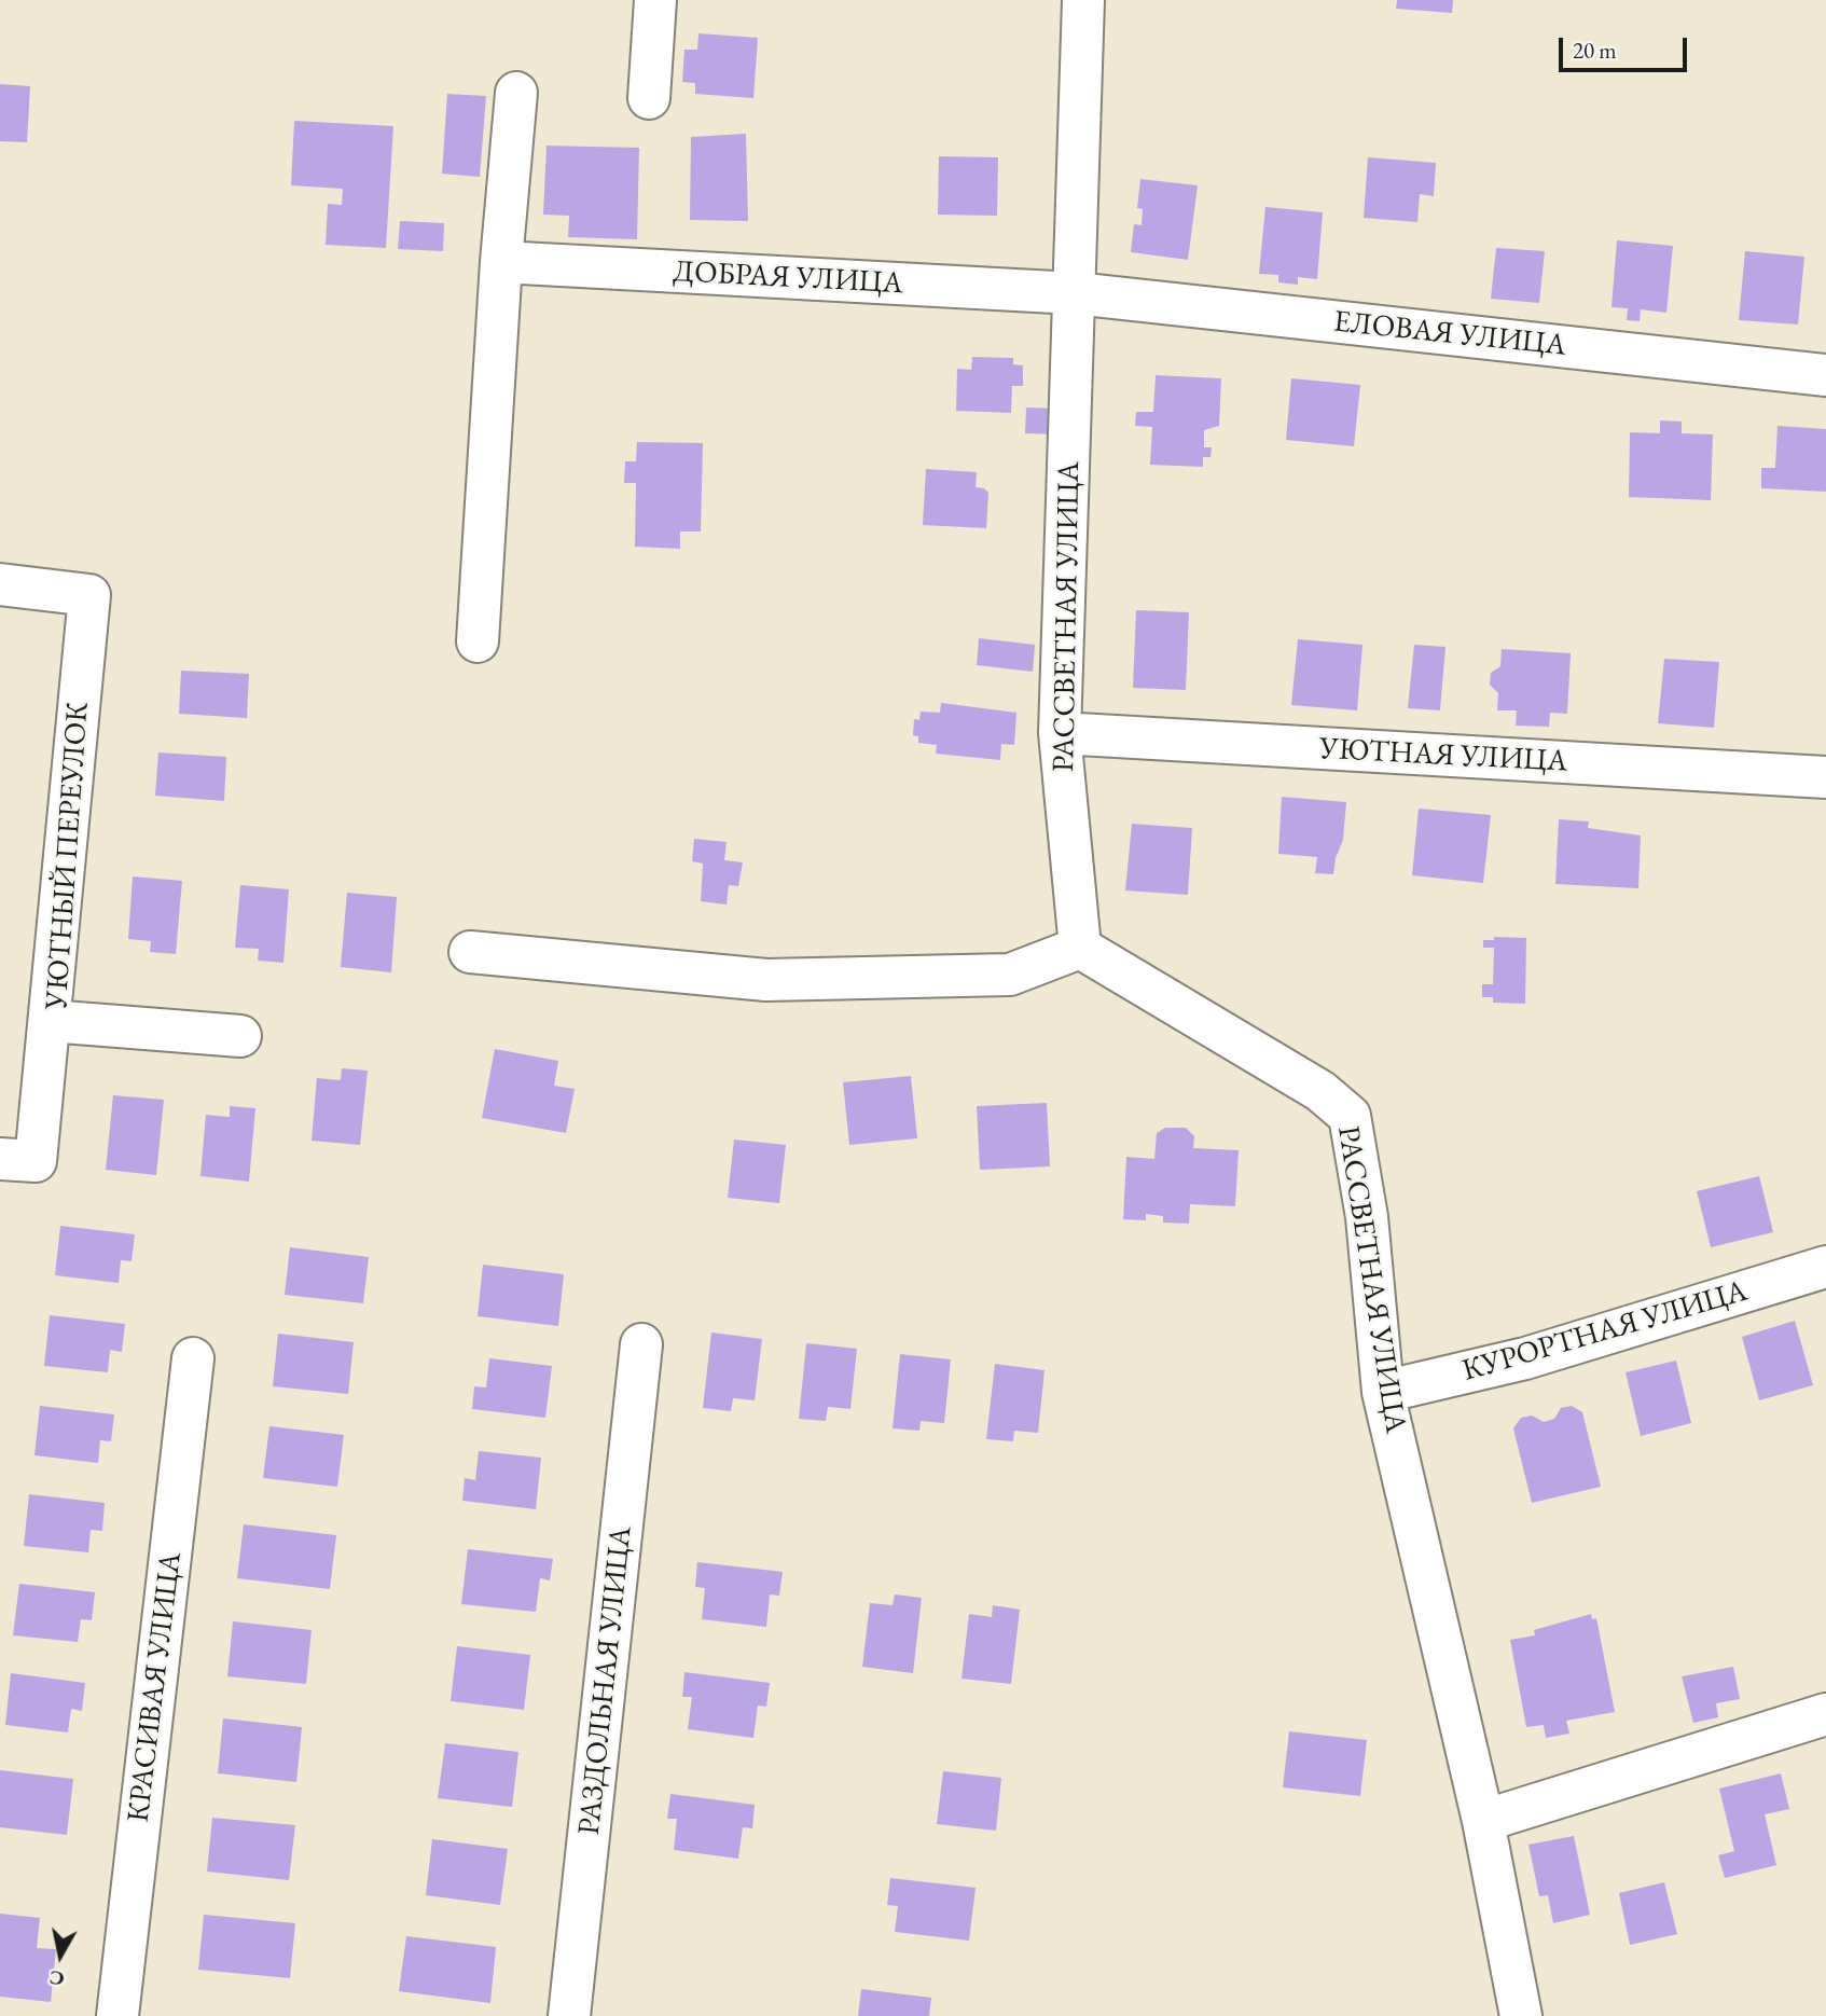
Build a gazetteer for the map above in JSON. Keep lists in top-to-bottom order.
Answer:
{
  "streets": {
    "street": [
      "ДОБРАЯ УЛИЦА",
      "ЕЛОВАЯ УЛИЦА",
      "РАССВЕТНАЯ УЛИЦА",
      "УЮТНАЯ УЛИЦА",
      "УЮТНЫЙ ПЕРЕУЛОК",
      "КУРОРТНАЯ УЛИЦА",
      "РАЗДОЛЬНАЯ УЛИЦА",
      "КРАСИВАЯ УЛИЦА"
    ]
  },
  "crossings": [
    ["ДОБРАЯ УЛИЦА", "ЕЛОВАЯ УЛИЦА"],
    ["ДОБРАЯ УЛИЦА", "РАССВЕТНАЯ УЛИЦА"],
    ["ЕЛОВАЯ УЛИЦА", "РАССВЕТНАЯ УЛИЦА"],
    ["РАССВЕТНАЯ УЛИЦА", "УЮТНАЯ УЛИЦА"],
    ["РАССВЕТНАЯ УЛИЦА", "КУРОРТНАЯ УЛИЦА"]
  ],
  "scale_bar": "20 m",
  "north": "bottom"
}
